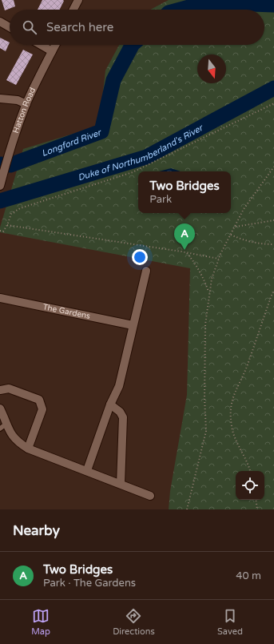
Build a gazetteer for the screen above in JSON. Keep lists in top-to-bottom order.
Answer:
{
  "streets": {
    "street": ["Hatton Road", "The Gardens"]
  },
  "water": ["Longford River", "Duke of Northumberland's River"],
  "north": "bottom",
  "page": {
    "search": "Search here",
    "popup": ["Two Bridges", "Park"],
    "pins": "A",
    "heading": "Nearby",
    "list": [
      {
        "mark": "A",
        "name": "Two Bridges",
        "note": "Park · The Gardens",
        "value": "40 m"
      }
    ],
    "nav": ["Map", "Directions", "Saved"]
  }
}
